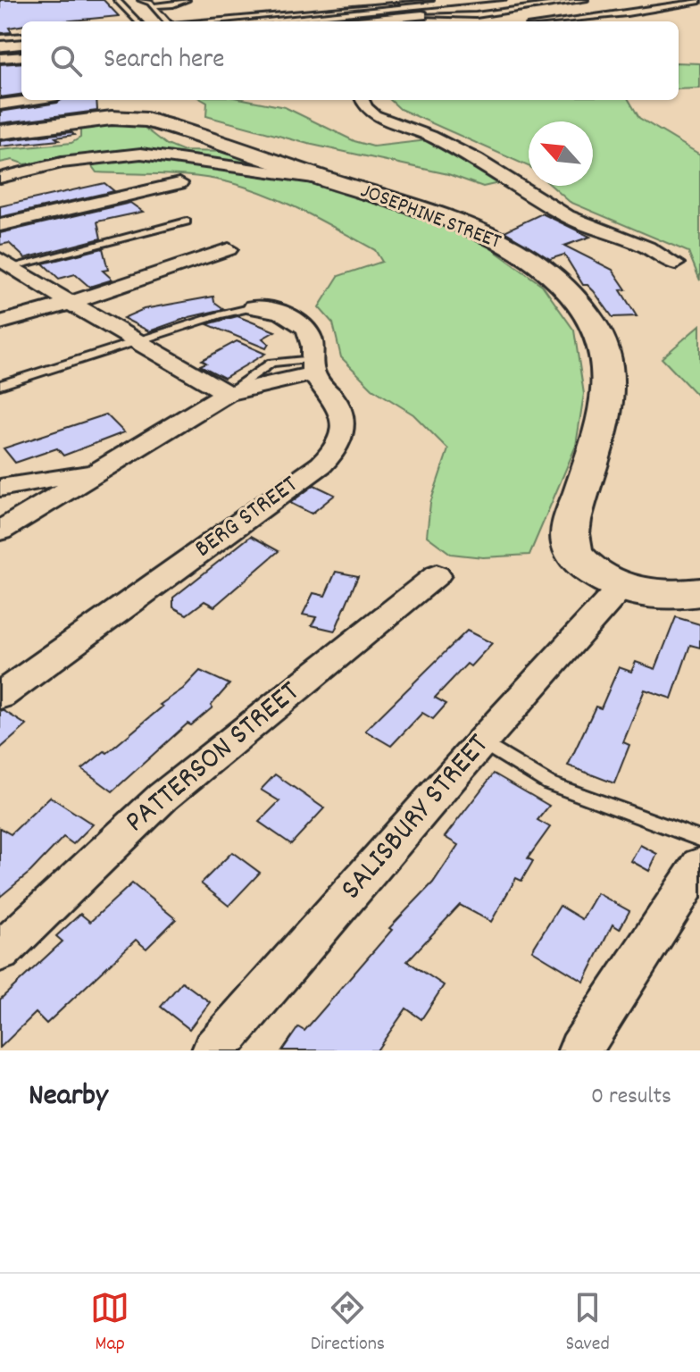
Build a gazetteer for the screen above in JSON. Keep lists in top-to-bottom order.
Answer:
{
  "streets": {
    "street": [
      "JOSEPHINE STREET",
      "BERG STREET",
      "PATTERSON STREET",
      "SALISBURY STREET"
    ]
  },
  "crossings": [
    ["JOSEPHINE STREET", "SALISBURY STREET"]
  ],
  "north": "top left",
  "page": {
    "search": "Search here",
    "heading": ["Nearby", "0 results"],
    "nav": ["Map", "Directions", "Saved"]
  }
}
